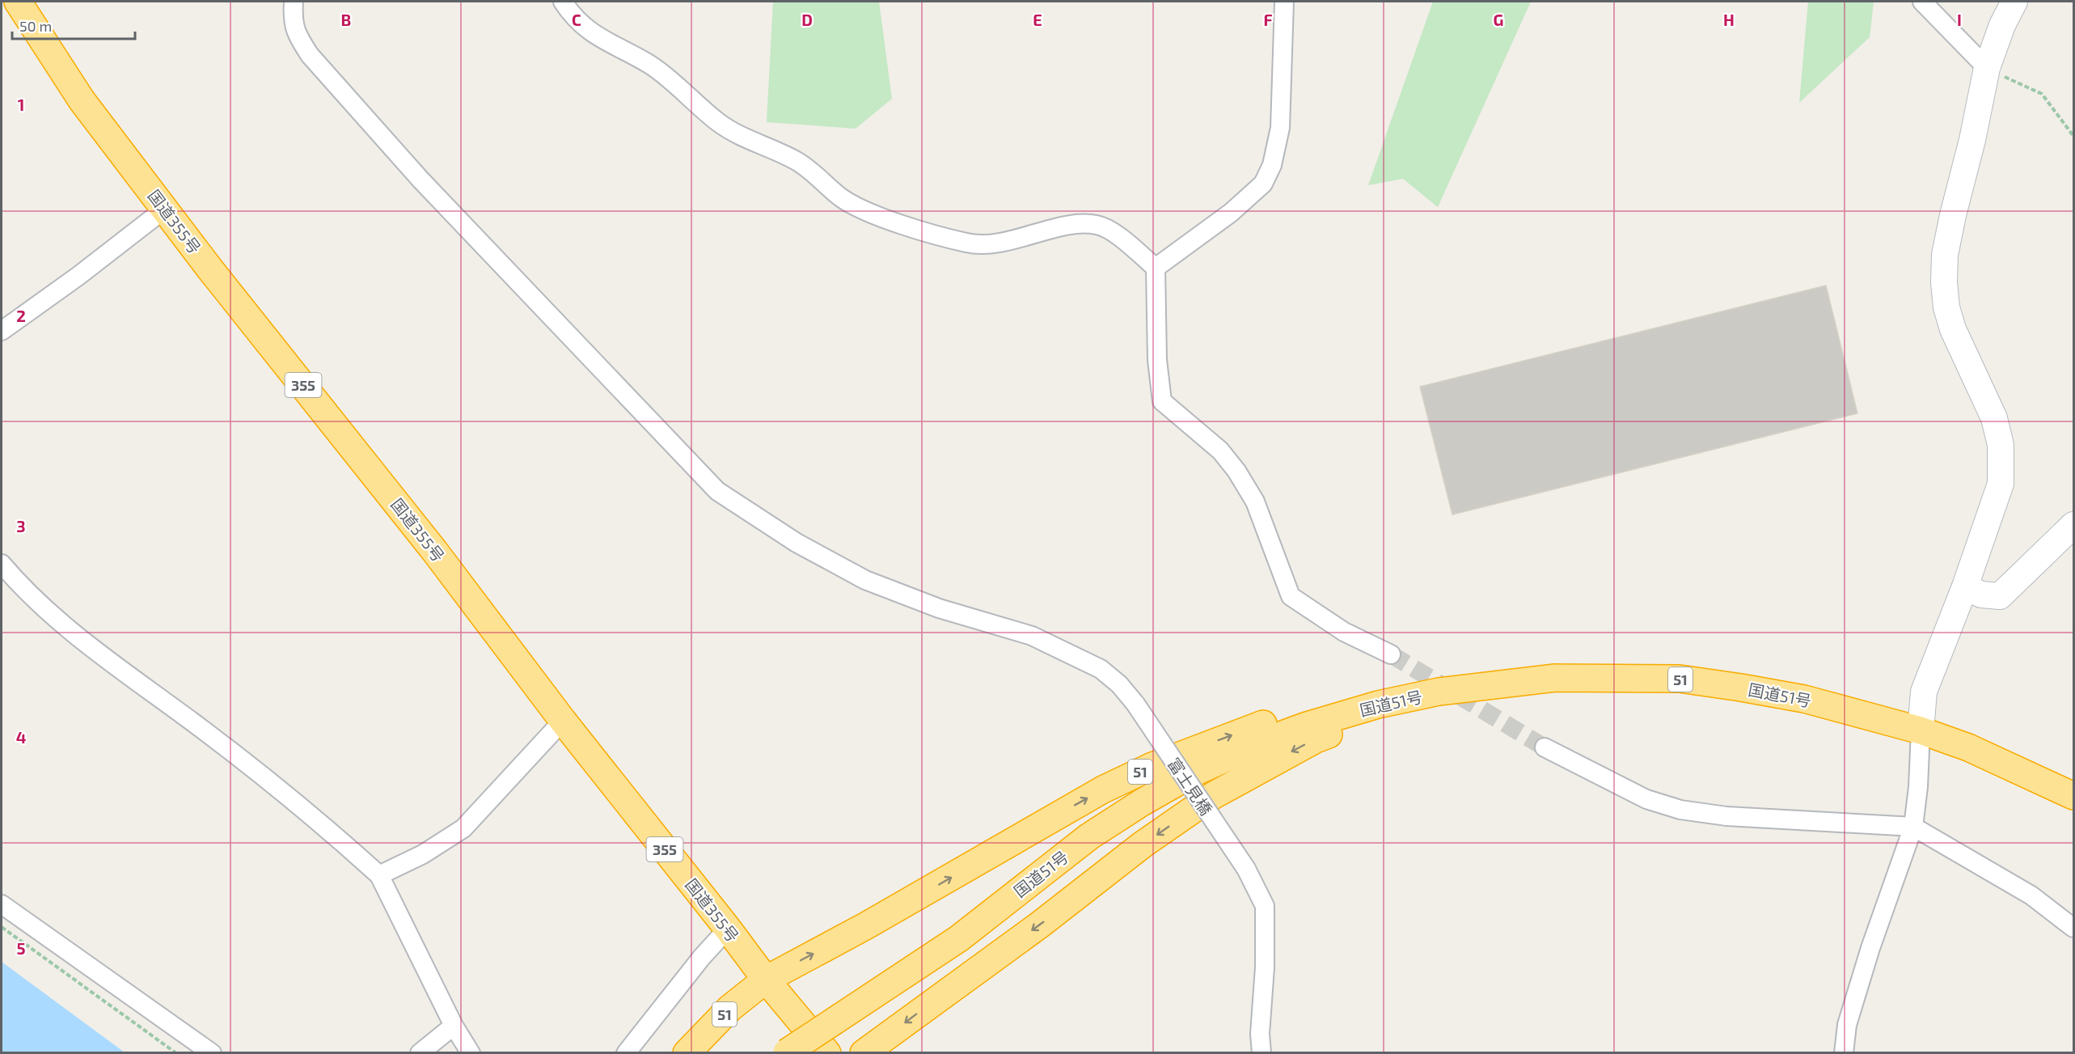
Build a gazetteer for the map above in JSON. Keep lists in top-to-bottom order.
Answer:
{
  "streets": {
    "highway": [
      "国道355号",
      "355",
      "51",
      "国道51号"
    ],
    "street": ["富士見橋"]
  },
  "crossings": [
    ["国道355号", "51"],
    ["51", "国道51号"]
  ],
  "scale_bar": "50 m",
  "grid": {
    "columns": [
      "B",
      "C",
      "D",
      "E",
      "F",
      "G",
      "H",
      "I"
    ],
    "rows": [
      "1",
      "2",
      "3",
      "4",
      "5"
    ]
  }
}
